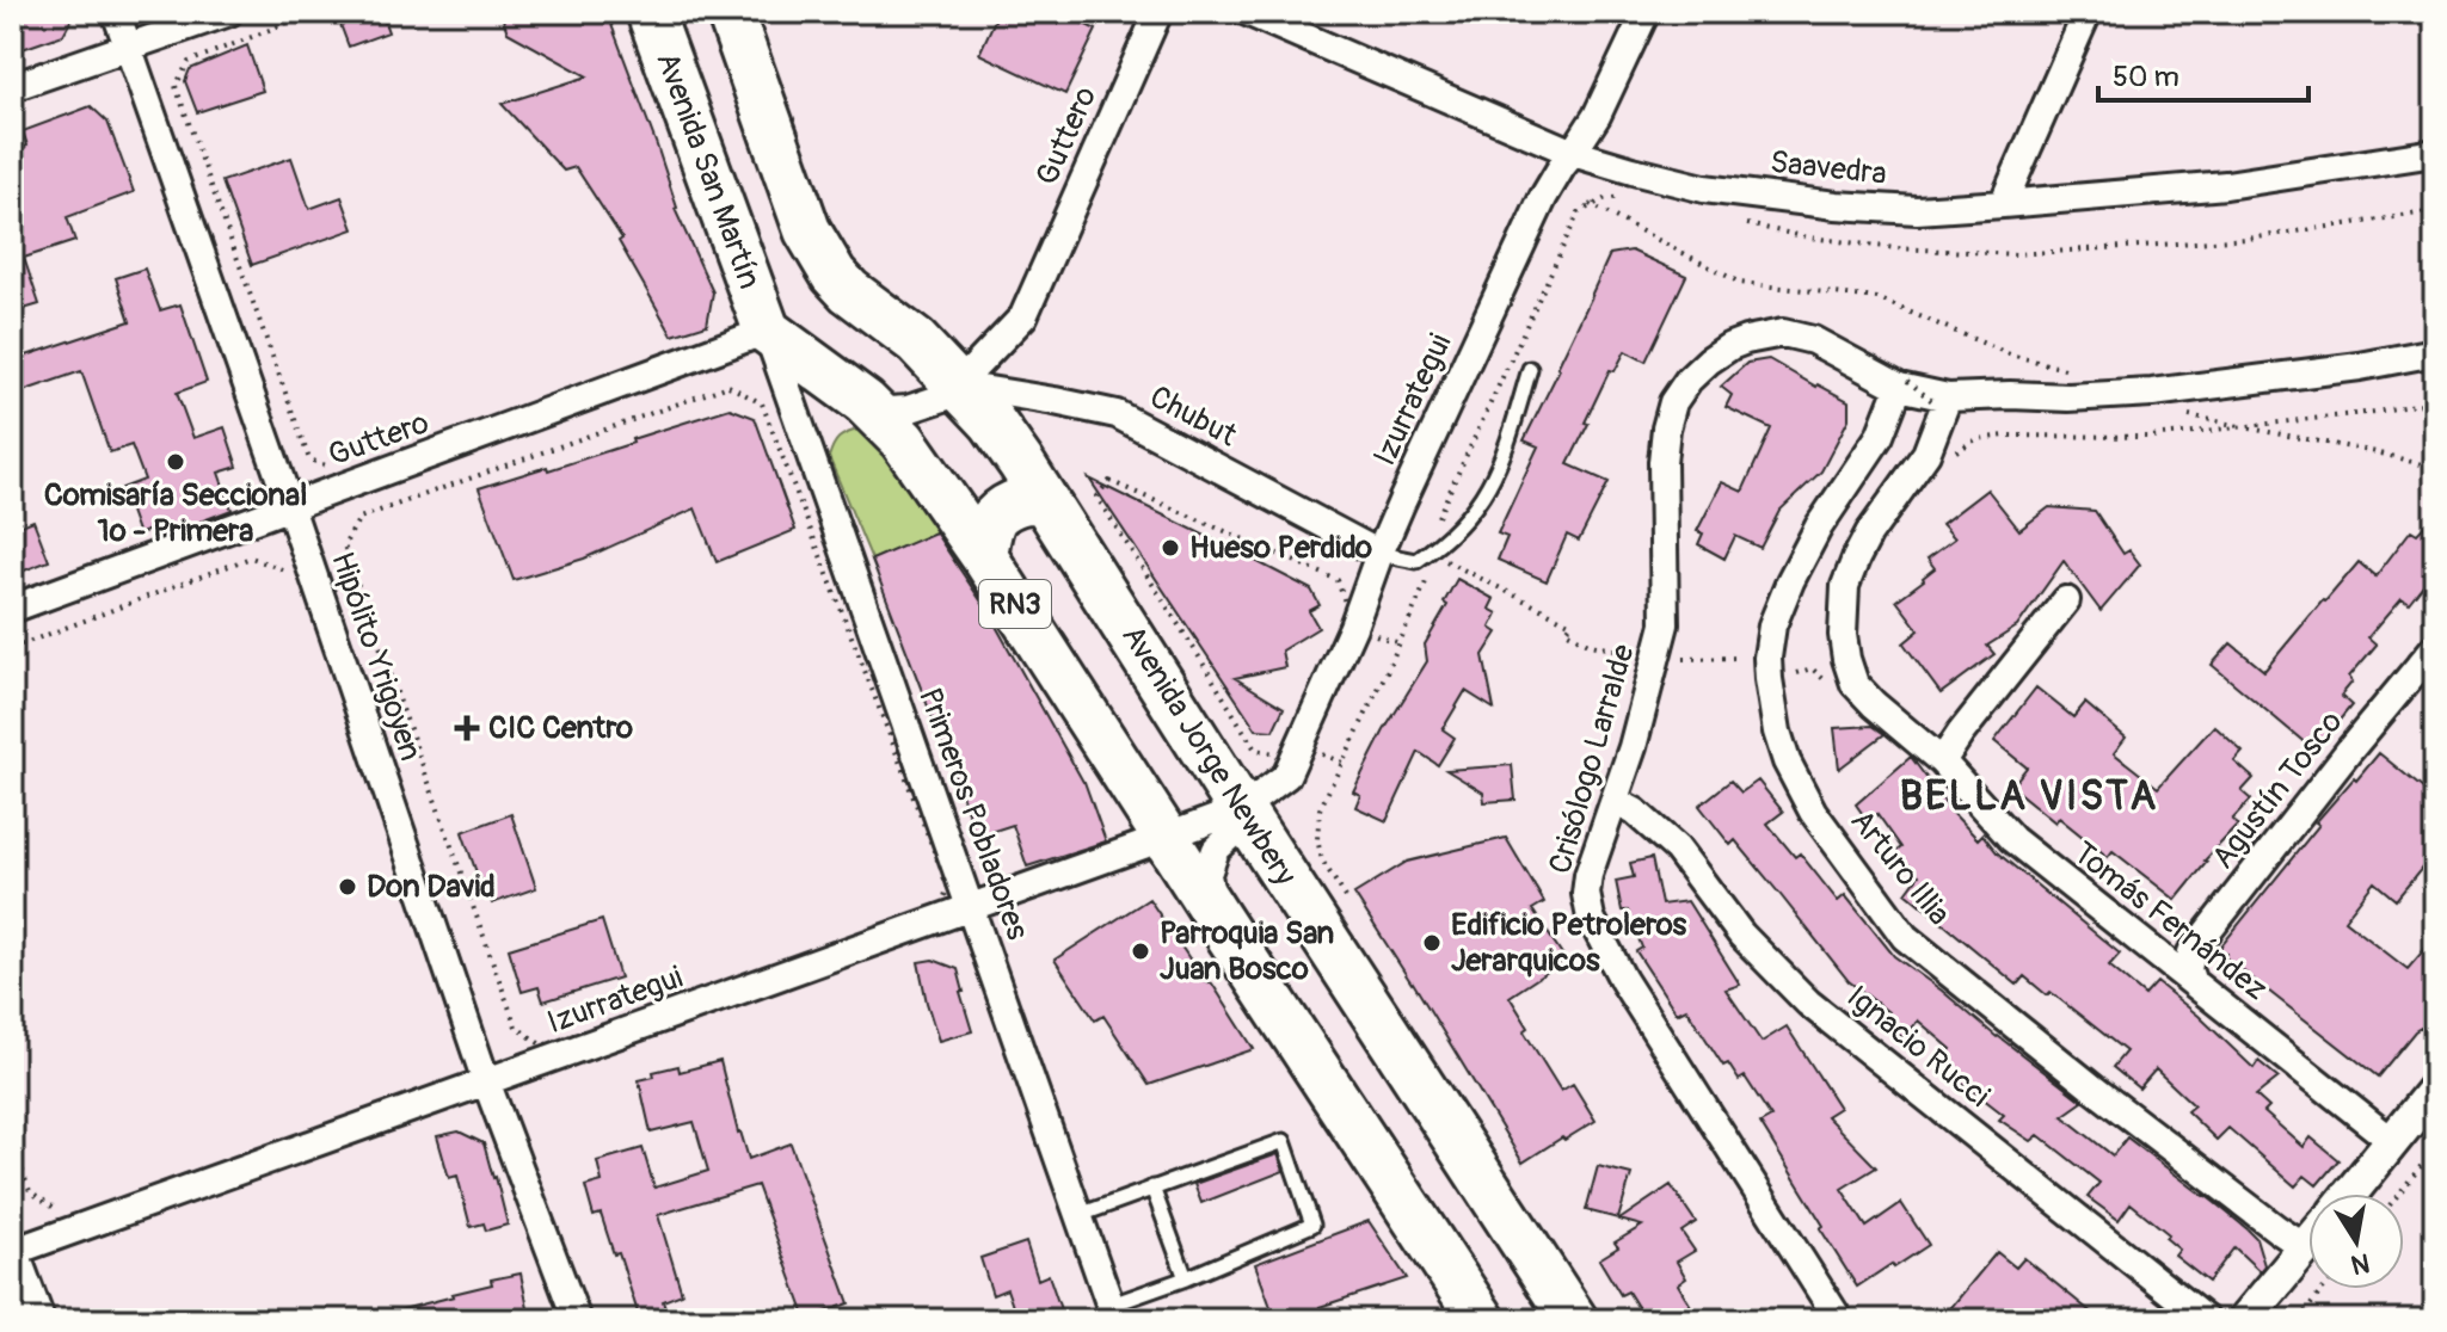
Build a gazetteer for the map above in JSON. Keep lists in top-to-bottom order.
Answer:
{
  "streets": {
    "highway": ["Avenida San Martín", "RN3", "Avenida Jorge Newbery"],
    "street": [
      "Guttero",
      "Saavedra",
      "Izurrategui",
      "Chubut",
      "Hipólito Yrigoyen",
      "Crisólogo Larralde",
      "Agustín Tosco",
      "Primeros Pobladores",
      "Arturo Illia",
      "Tomás Fernández",
      "Ignacio Rucci"
    ]
  },
  "crossings": [
    ["Guttero", "Avenida San Martín"],
    ["Guttero", "Chubut"],
    ["Guttero", "RN3"],
    ["Guttero", "Hipólito Yrigoyen"],
    ["Guttero", "Avenida Jorge Newbery"],
    ["Guttero", "Primeros Pobladores"],
    ["Saavedra", "Izurrategui"],
    ["Avenida San Martín", "RN3"],
    ["Avenida San Martín", "Primeros Pobladores"],
    ["Izurrategui", "Chubut"],
    ["Izurrategui", "RN3"],
    ["Izurrategui", "Hipólito Yrigoyen"],
    ["Izurrategui", "Avenida Jorge Newbery"],
    ["Izurrategui", "Primeros Pobladores"],
    ["Chubut", "Avenida Jorge Newbery"],
    ["RN3", "Primeros Pobladores"],
    ["Crisólogo Larralde", "Arturo Illia"],
    ["Crisólogo Larralde", "Ignacio Rucci"],
    ["Agustín Tosco", "Tomás Fernández"]
  ],
  "districts": ["BELLA VISTA"],
  "places": {
    "other": [
      "Comisaría Seccional 1º - Primera",
      "Hueso Perdido",
      "Don David",
      "Edificio Petroleros Jerarquicos",
      "Parroquia San Juan Bosco"
    ],
    "health": ["CIC Centro"]
  },
  "scale_bar": "50 m",
  "north": "bottom"
}
